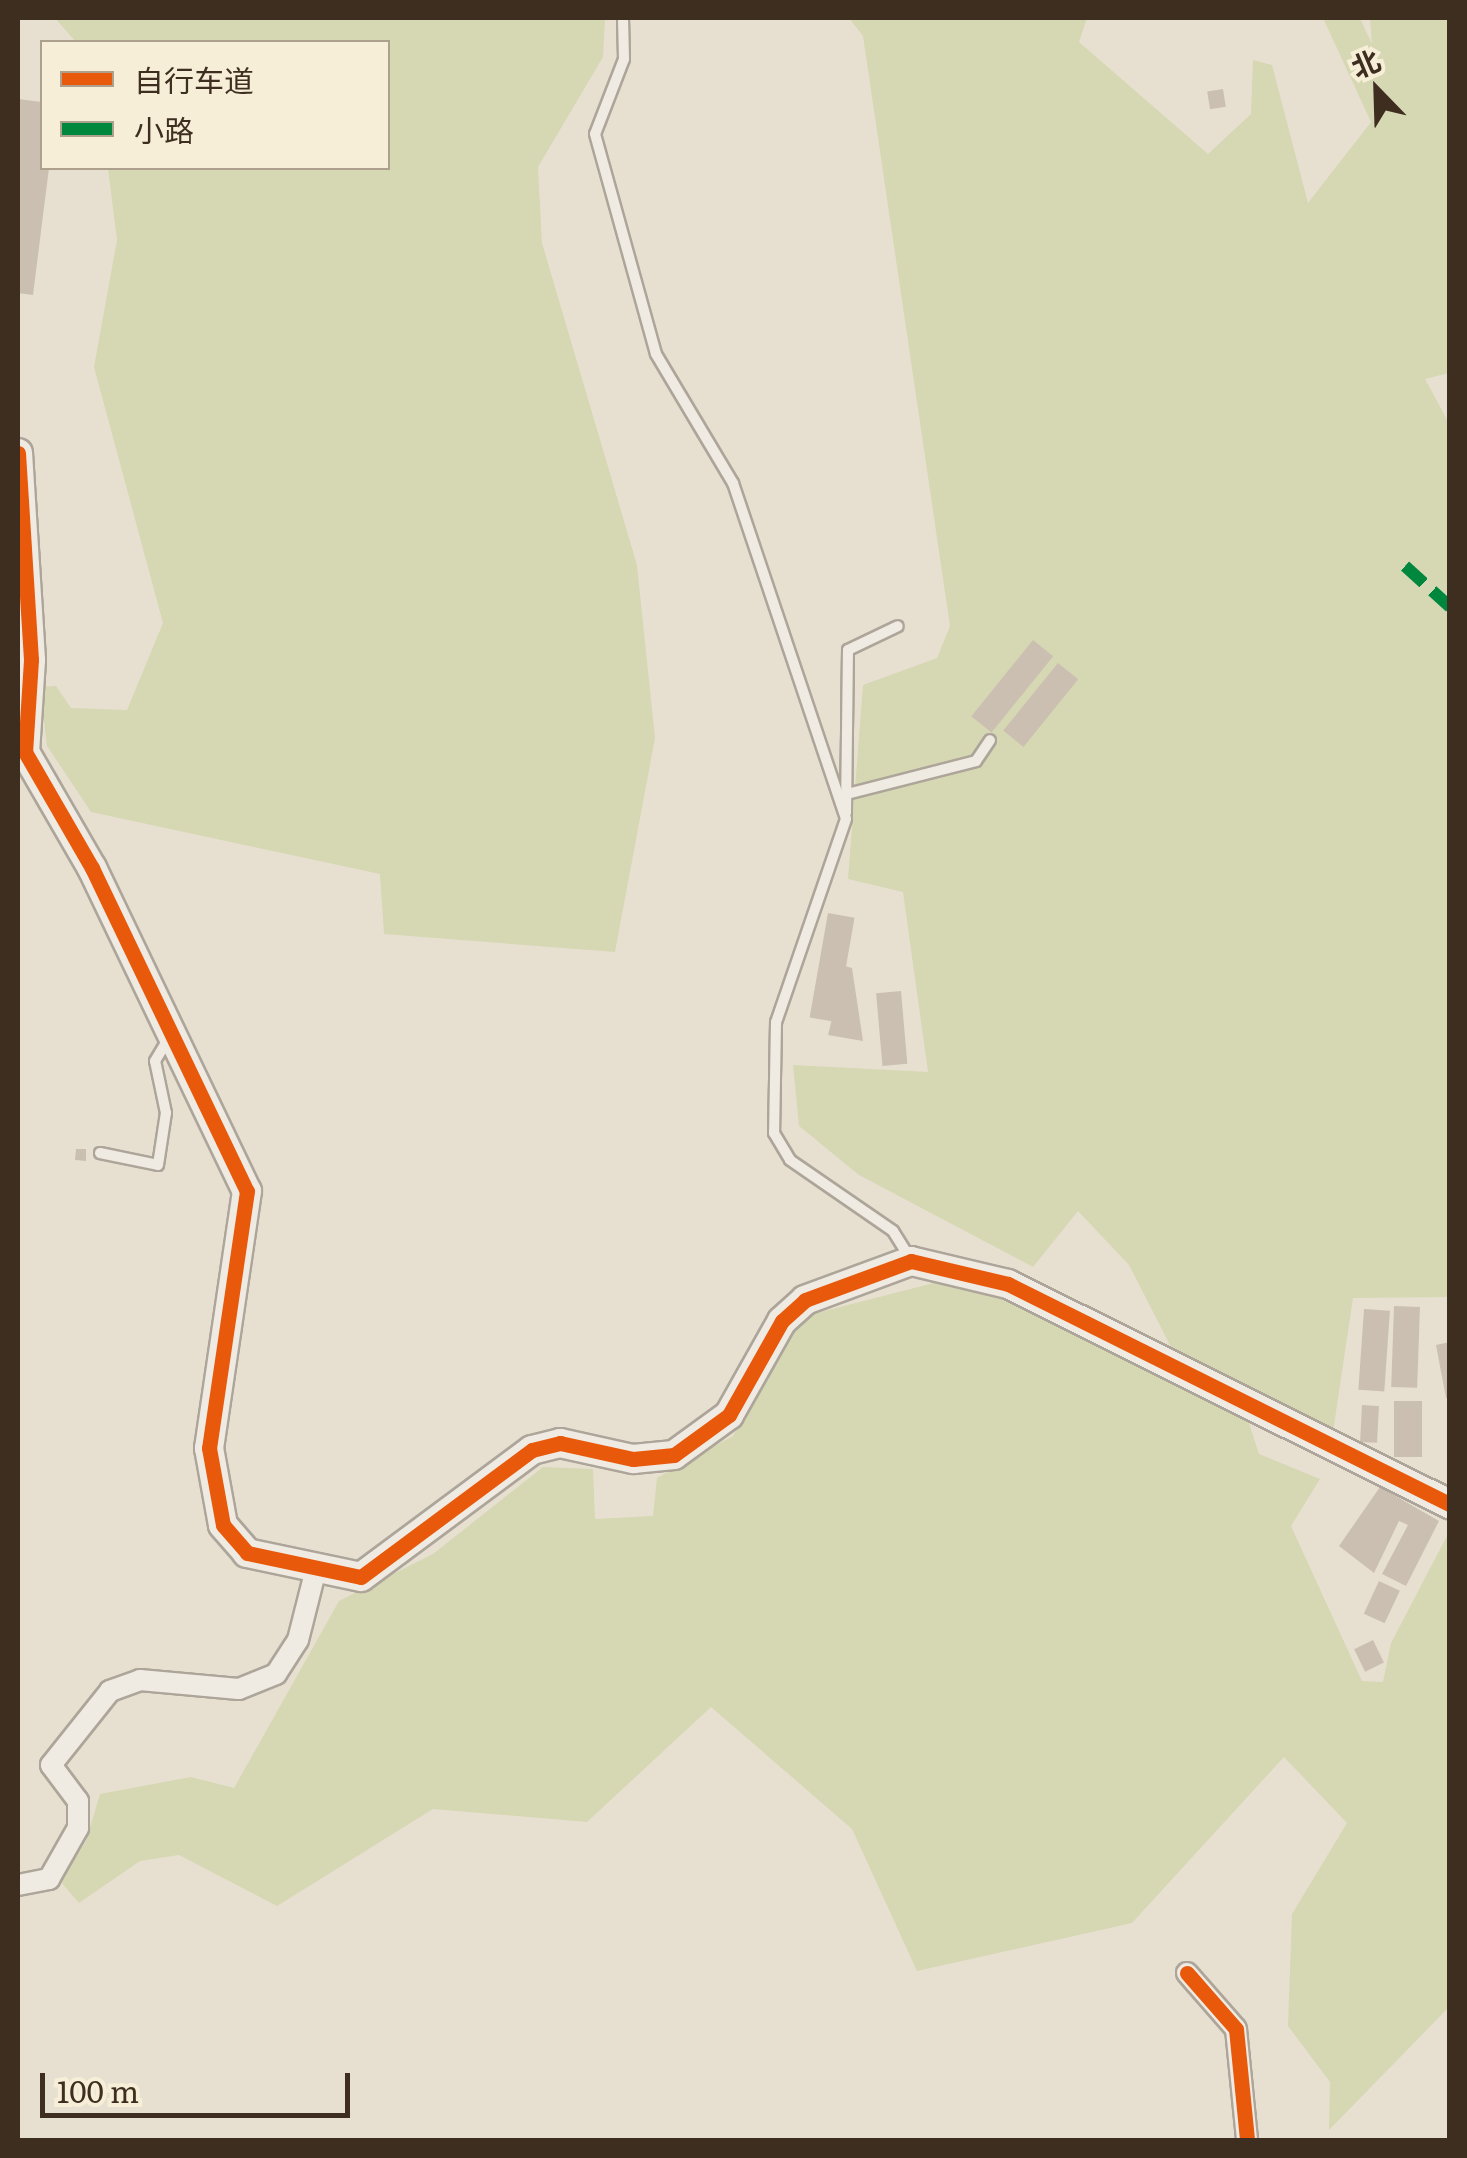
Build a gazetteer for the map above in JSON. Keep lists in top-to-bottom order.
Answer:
{
  "legend": ["自行车道", "小路"],
  "scale_bar": "100 m",
  "north": "top left"
}
